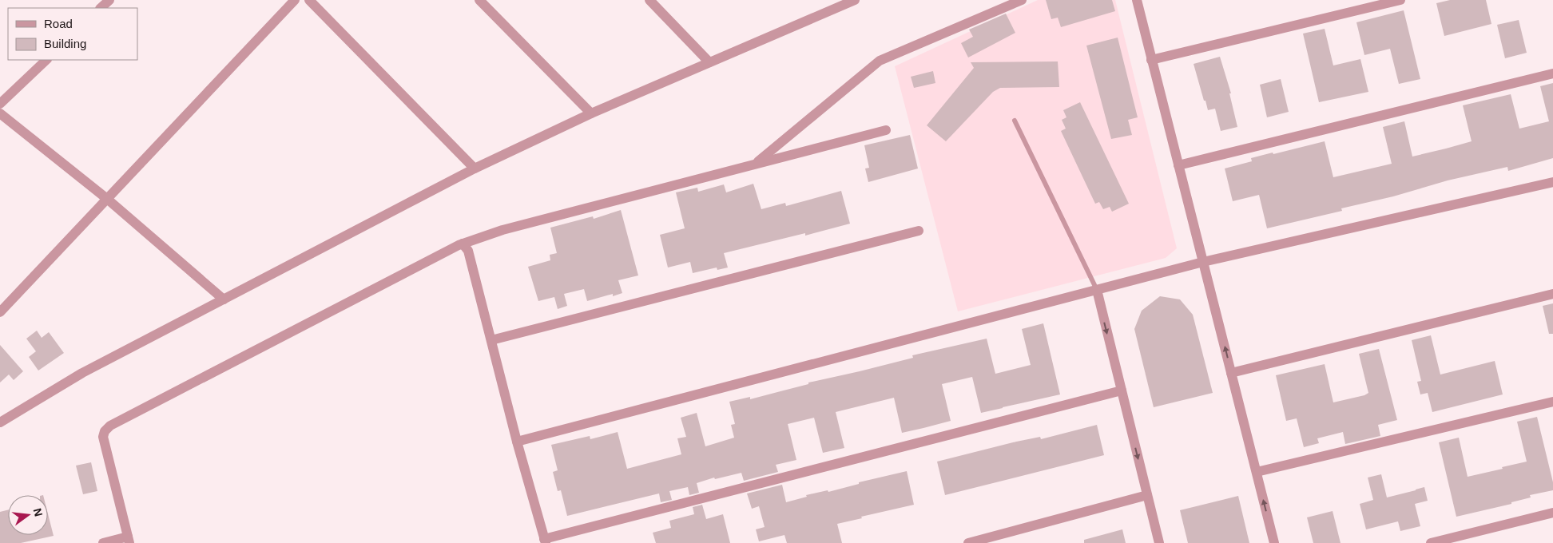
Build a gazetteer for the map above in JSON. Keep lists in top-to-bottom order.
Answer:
{
  "legend": ["Road", "Building"],
  "north": "right"
}
